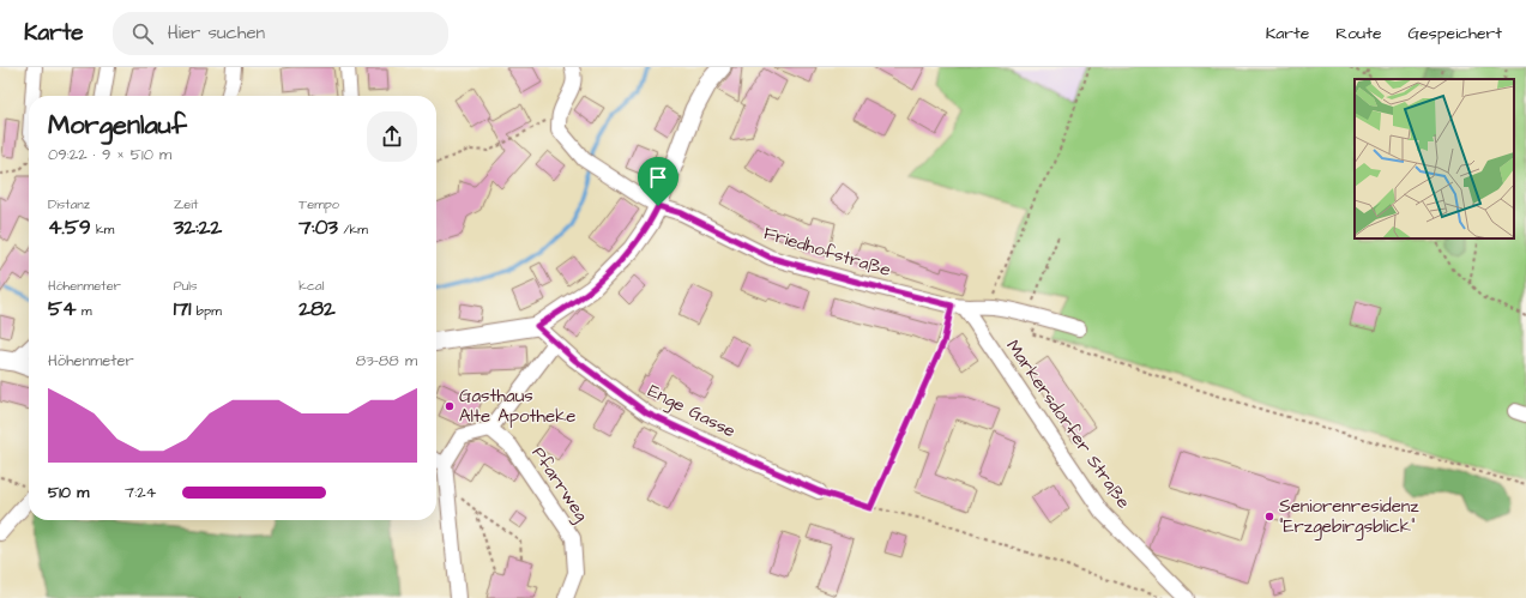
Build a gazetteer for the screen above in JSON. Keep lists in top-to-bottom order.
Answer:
{
  "streets": {
    "street": [
      "Friedhofstraße",
      "Enge Gasse",
      "Markersdorfer Straße",
      "Pfarrweg"
    ]
  },
  "crossings": [
    ["Friedhofstraße", "Markersdorfer Straße"]
  ],
  "places": ["Gasthaus Alte Apotheke", "Seniorenresidenz \"Erzgebirgsblick\""],
  "page": {
    "header": "Karte",
    "search": "Hier suchen",
    "nav": ["Karte", "Route", "Gespeichert"],
    "heading": ["Morgenlauf", "09:22 · 9 × 510 m"],
    "stats": [
      ["Distanz", "4.59 km"],
      ["Zeit", "32:22"],
      ["Tempo", "7:03 /km"],
      ["Höhenmeter", "54 m"],
      ["Puls", "171 bpm"],
      ["kcal", "282"]
    ],
    "chart": ["Höhenmeter", "83–88 m"],
    "list": [
      {
        "name": "510 m",
        "note": "7:24"
      }
    ]
  }
}
